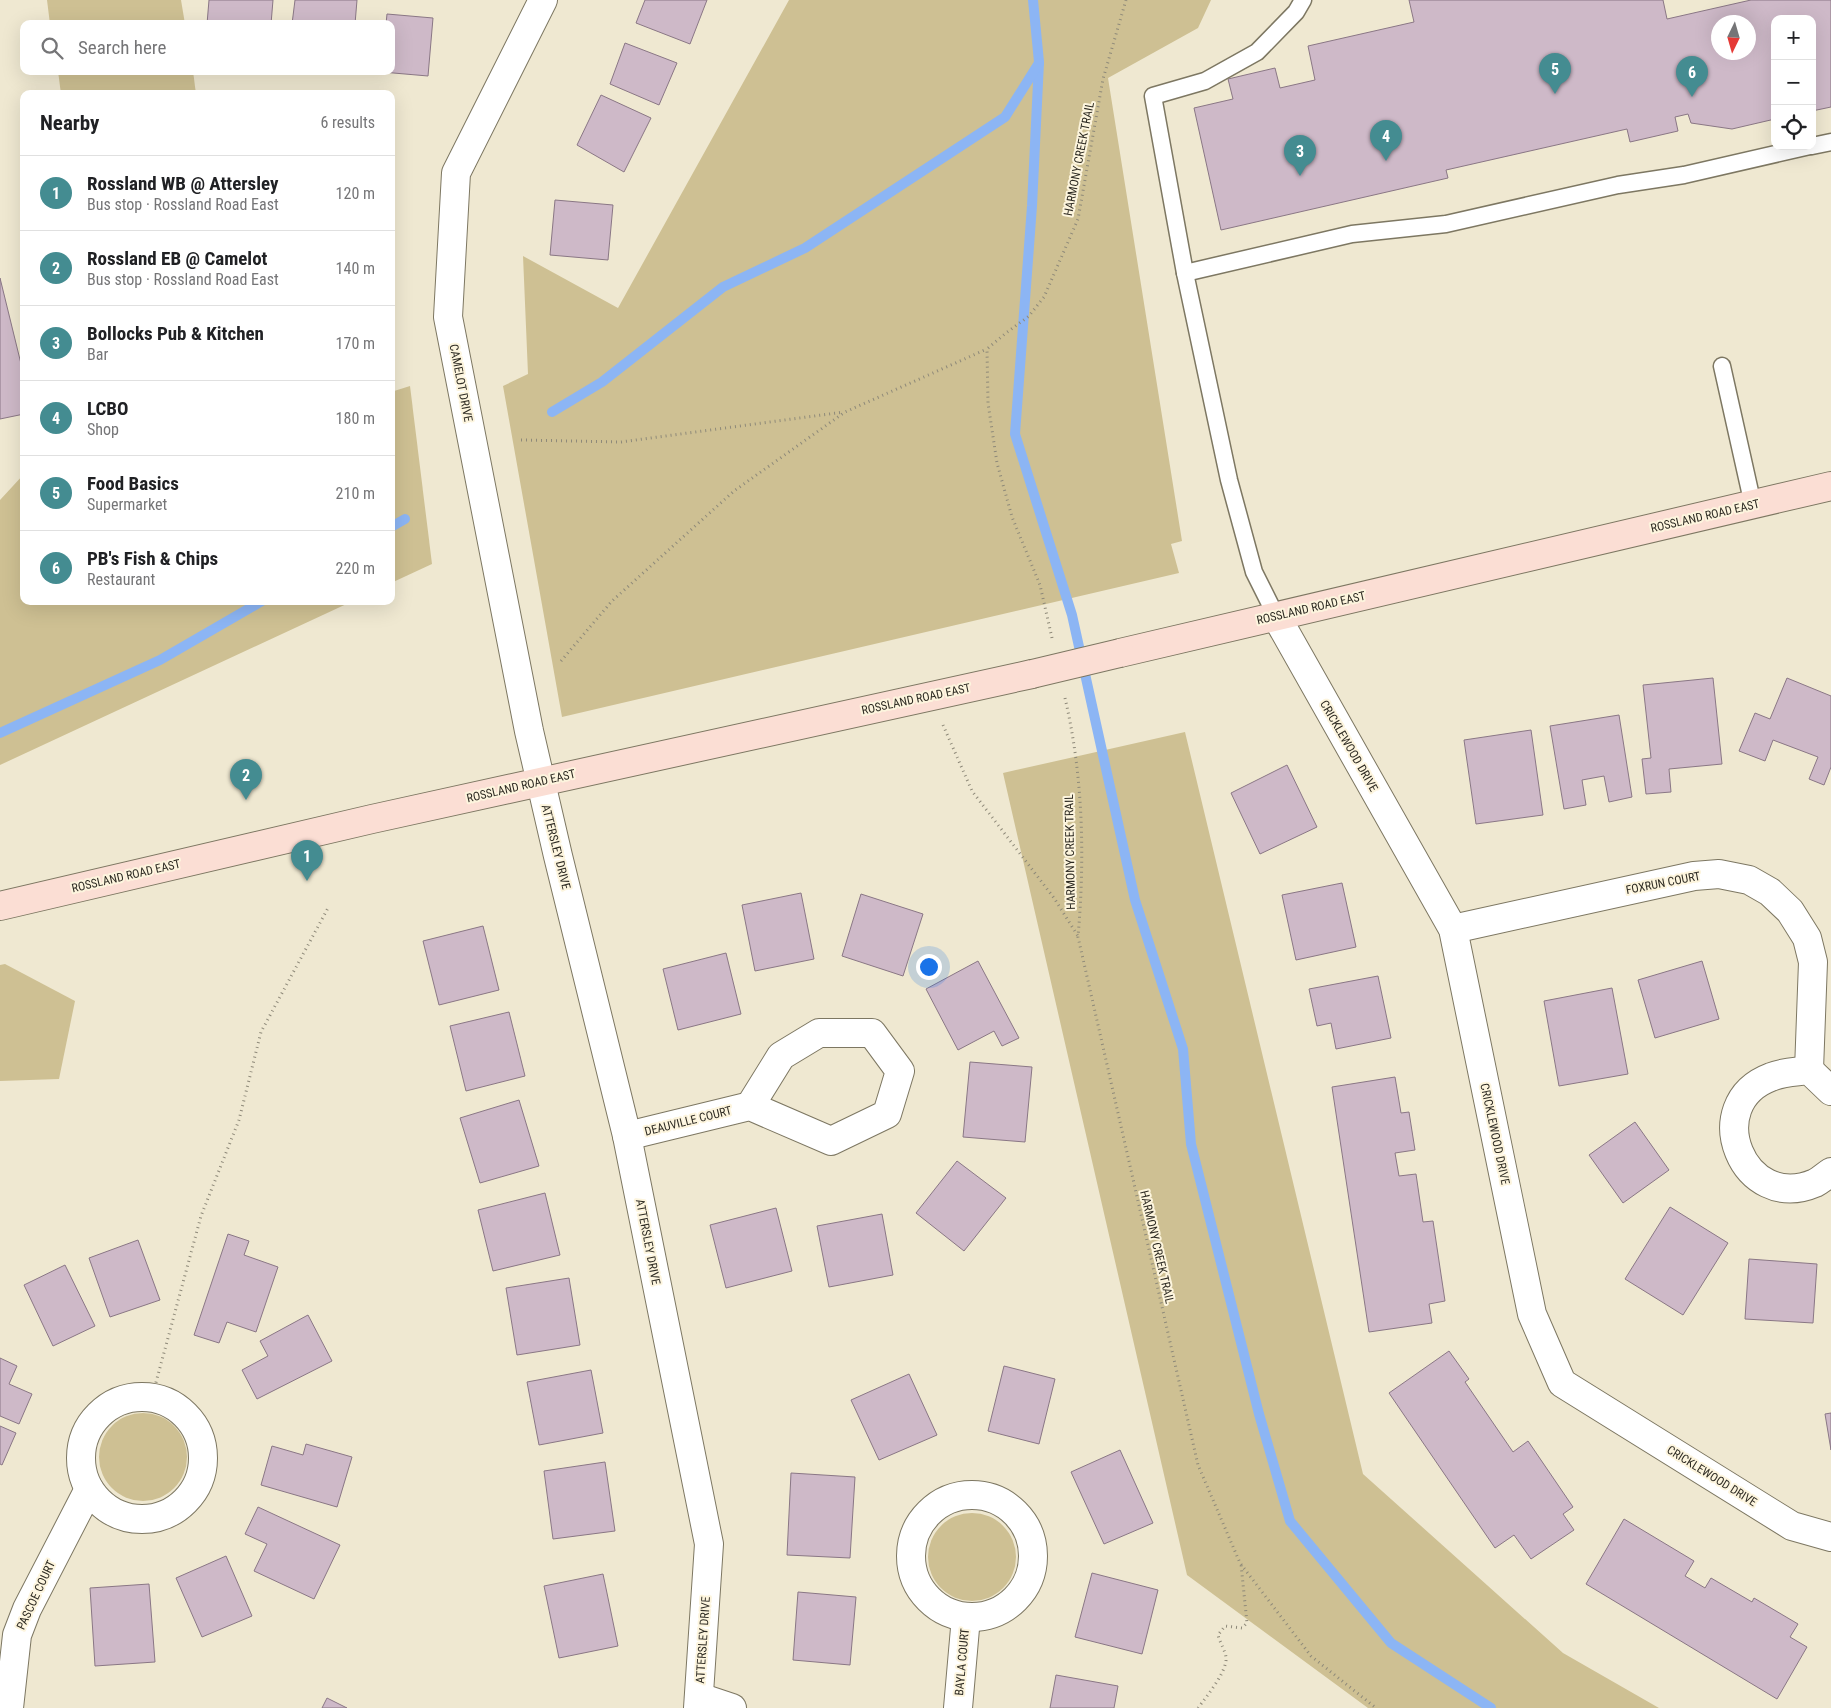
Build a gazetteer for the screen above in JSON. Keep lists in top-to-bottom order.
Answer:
{
  "streets": {
    "main road": ["ROSSLAND ROAD EAST"],
    "street": [
      "CAMELOT DRIVE",
      "CRICKLEWOOD DRIVE",
      "ATTERSLEY DRIVE",
      "FOXRUN COURT",
      "DEAUVILLE COURT",
      "PASCOE COURT",
      "BAYLA COURT"
    ],
    "path": ["HARMONY CREEK TRAIL"]
  },
  "crossings": [
    ["CAMELOT DRIVE", "ROSSLAND ROAD EAST"],
    ["CAMELOT DRIVE", "ATTERSLEY DRIVE"],
    ["ROSSLAND ROAD EAST", "CRICKLEWOOD DRIVE"],
    ["ROSSLAND ROAD EAST", "ATTERSLEY DRIVE"],
    ["CRICKLEWOOD DRIVE", "FOXRUN COURT"],
    ["ATTERSLEY DRIVE", "DEAUVILLE COURT"]
  ],
  "north": "bottom",
  "page": {
    "map_buttons": ["+", "−"],
    "search": "Search here",
    "pins": [
      "5",
      "6",
      "4",
      "3",
      "2",
      "1"
    ],
    "heading": ["Nearby", "6 results"],
    "list": [
      {
        "mark": "1",
        "name": "Rossland WB @ Attersley",
        "note": "Bus stop · Rossland Road East",
        "value": "120 m"
      },
      {
        "mark": "2",
        "name": "Rossland EB @ Camelot",
        "note": "Bus stop · Rossland Road East",
        "value": "140 m"
      },
      {
        "mark": "3",
        "name": "Bollocks Pub & Kitchen",
        "note": "Bar",
        "value": "170 m"
      },
      {
        "mark": "4",
        "name": "LCBO",
        "note": "Shop",
        "value": "180 m"
      },
      {
        "mark": "5",
        "name": "Food Basics",
        "note": "Supermarket",
        "value": "210 m"
      },
      {
        "mark": "6",
        "name": "PB's Fish & Chips",
        "note": "Restaurant",
        "value": "220 m"
      }
    ]
  }
}
